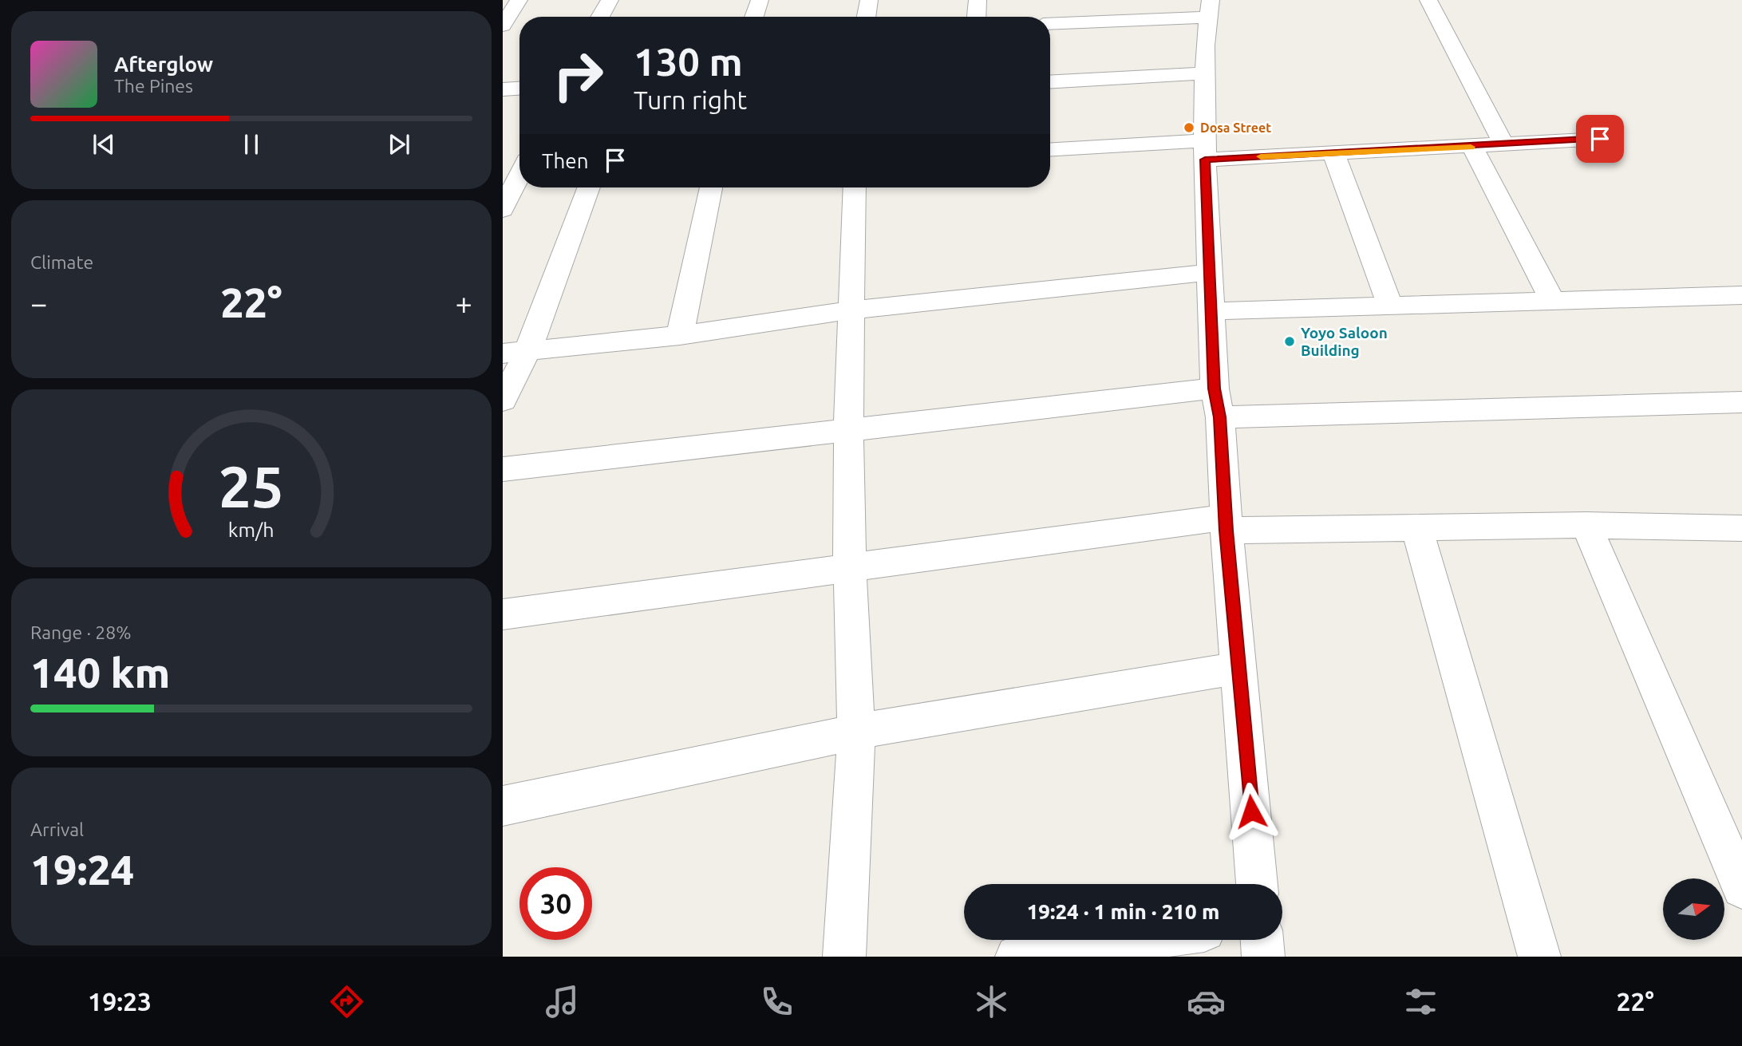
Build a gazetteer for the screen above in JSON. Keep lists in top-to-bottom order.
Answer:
{
  "places": ["Dosa Street", "Yoyo Saloon Building"],
  "north": "right",
  "page": {
    "turn": ["130 m", "Turn right"],
    "song": ["Afterglow", "The Pines"],
    "then": "Then",
    "tile": [
      "Climate",
      ["Range · 28%", "140 km"],
      ["Arrival", "19:24"]
    ],
    "heat": ["−", "22°", "+"],
    "limit": "30",
    "trip": "19:24 · 1 min · 210 m",
    "tabs": ["19:23", "22°"],
    "gauge": ["25", "km/h"]
  }
}
